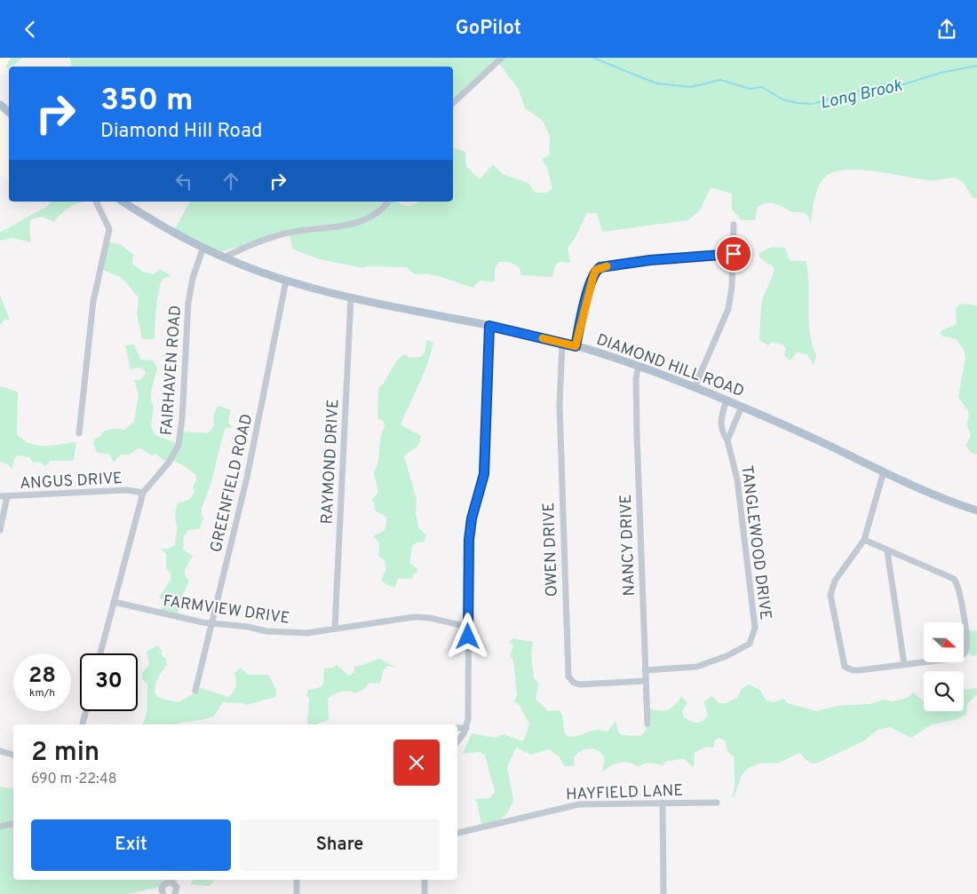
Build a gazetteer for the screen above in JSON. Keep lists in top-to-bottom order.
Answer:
{
  "streets": {
    "main road": ["DIAMOND HILL ROAD"],
    "street": [
      "FAIRHAVEN ROAD",
      "RAYMOND DRIVE",
      "ANGUS DRIVE",
      "GREENFIELD ROAD",
      "TANGLEWOOD DRIVE",
      "NANCY DRIVE",
      "OWEN DRIVE",
      "FARMVIEW DRIVE",
      "HAYFIELD LANE"
    ]
  },
  "crossings": [
    ["DIAMOND HILL ROAD", "FAIRHAVEN ROAD"],
    ["DIAMOND HILL ROAD", "RAYMOND DRIVE"],
    ["DIAMOND HILL ROAD", "GREENFIELD ROAD"],
    ["DIAMOND HILL ROAD", "TANGLEWOOD DRIVE"],
    ["DIAMOND HILL ROAD", "NANCY DRIVE"],
    ["DIAMOND HILL ROAD", "OWEN DRIVE"],
    ["FAIRHAVEN ROAD", "ANGUS DRIVE"],
    ["FAIRHAVEN ROAD", "FARMVIEW DRIVE"],
    ["RAYMOND DRIVE", "FARMVIEW DRIVE"],
    ["GREENFIELD ROAD", "FARMVIEW DRIVE"],
    ["TANGLEWOOD DRIVE", "NANCY DRIVE"],
    ["NANCY DRIVE", "OWEN DRIVE"]
  ],
  "water": ["Long Brook"],
  "north": "right",
  "page": {
    "header": "GoPilot",
    "turn": ["350 m", "Diamond Hill Road"],
    "speed": "28 km/h",
    "limit": "30",
    "heading": ["2 min", "690 m · 22:48"],
    "buttons": ["Exit", "Share"]
  }
}
